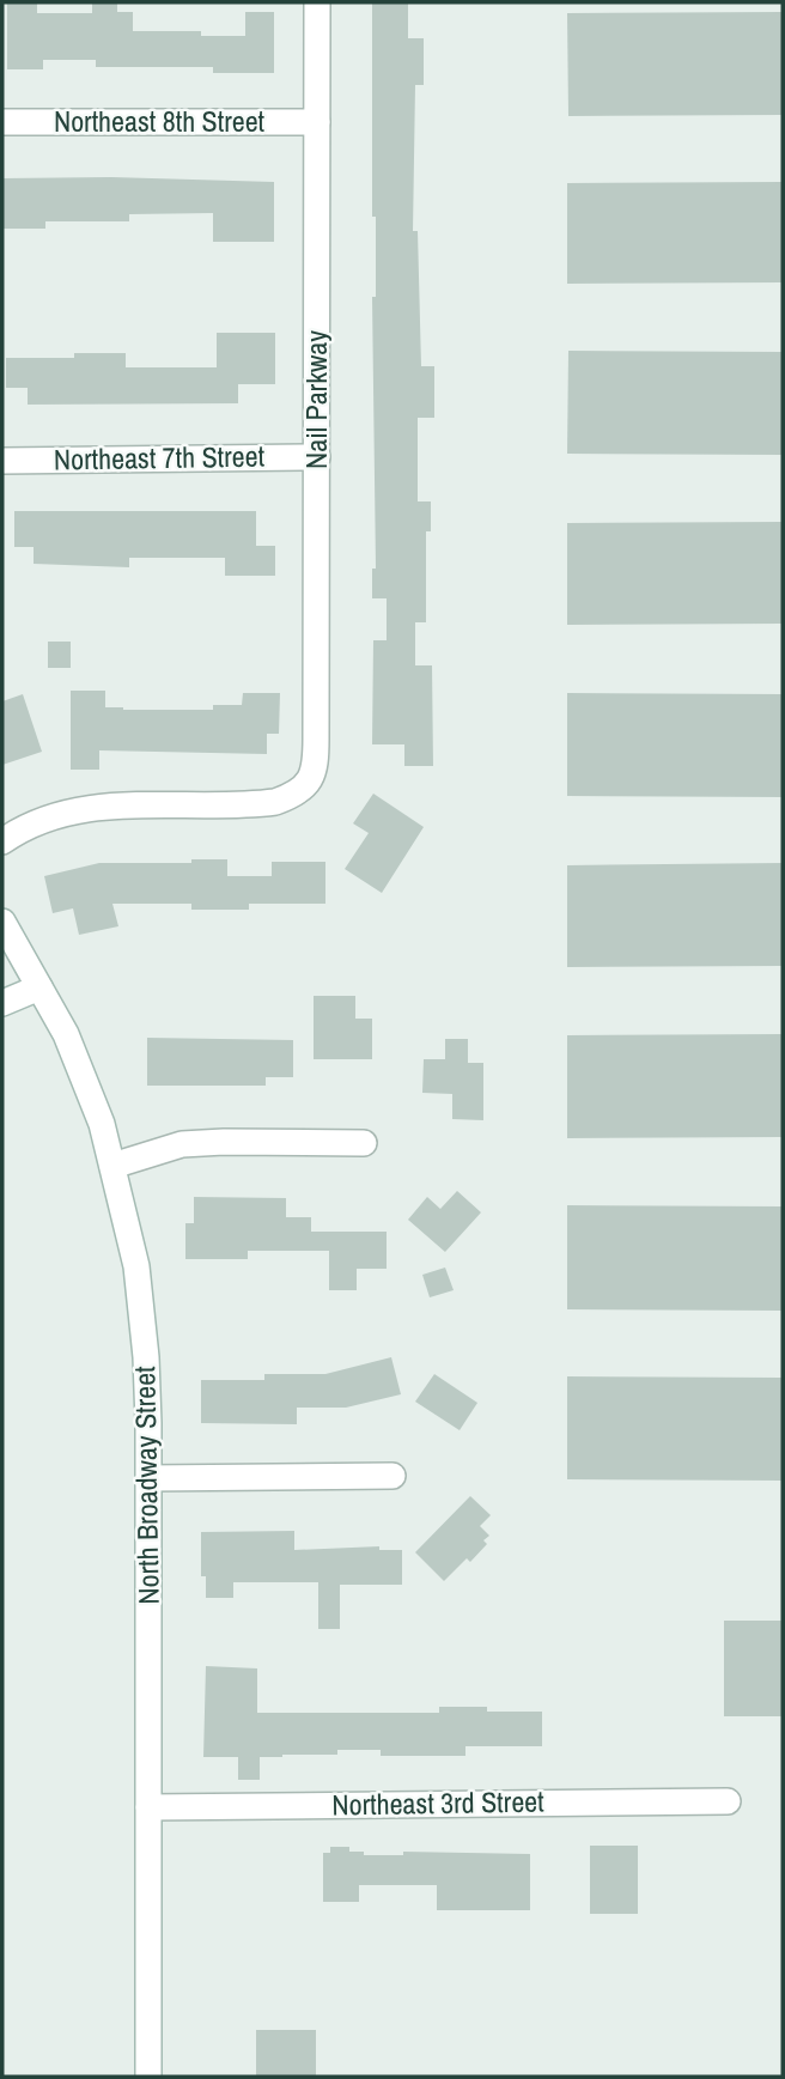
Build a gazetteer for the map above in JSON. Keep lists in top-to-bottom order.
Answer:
{
  "streets": {
    "street": [
      "Northeast 8th Street",
      "Nail Parkway",
      "Northeast 7th Street",
      "North Broadway Street",
      "Northeast 3rd Street"
    ]
  },
  "crossings": [
    ["Northeast 8th Street", "Nail Parkway"],
    ["Nail Parkway", "Northeast 7th Street"],
    ["North Broadway Street", "Northeast 3rd Street"]
  ]
}
